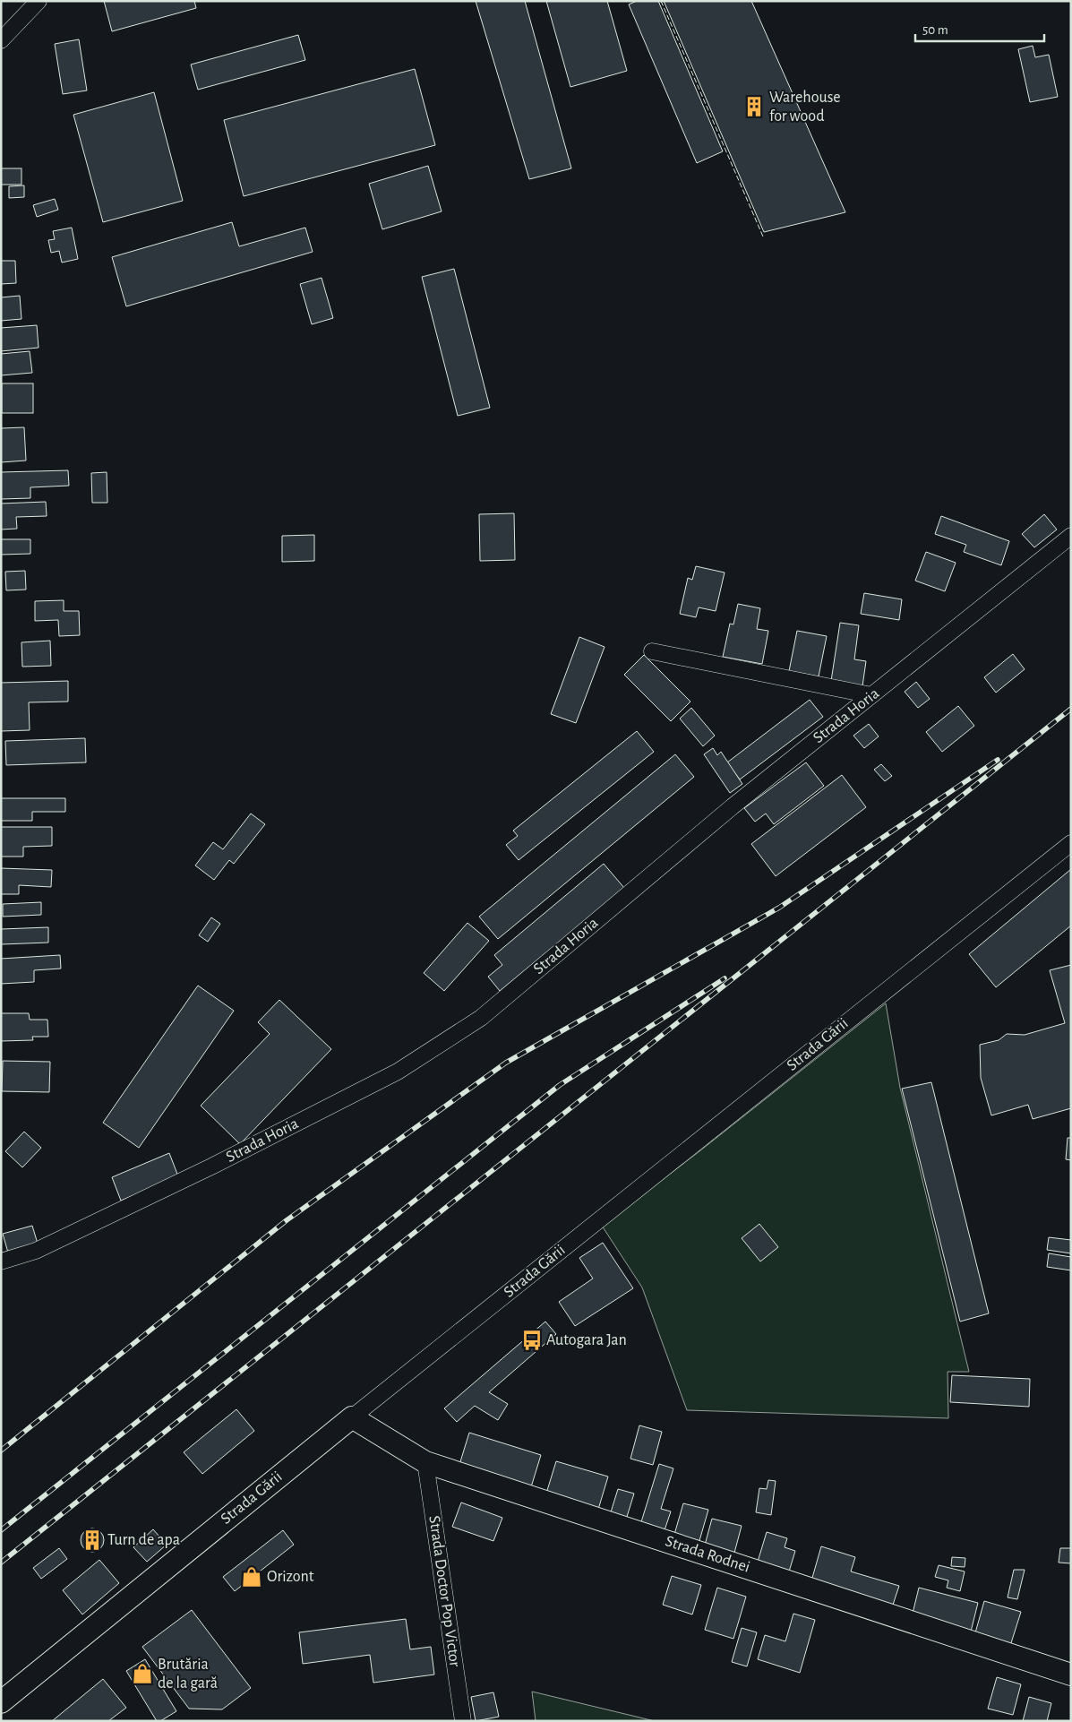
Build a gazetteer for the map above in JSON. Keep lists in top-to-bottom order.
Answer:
{
  "streets": {
    "street": [
      "Strada Horia",
      "Strada Gării",
      "Strada Rodnei",
      "Strada Doctor Pop Victor"
    ]
  },
  "crossings": [
    ["Strada Gării", "Strada Rodnei"],
    ["Strada Rodnei", "Strada Doctor Pop Victor"]
  ],
  "places": {
    "building": ["Warehouse for wood", "Turn de apa"],
    "bus stop": ["Autogara Jan"],
    "shop": ["Orizont", "Brutăria de la gară"]
  },
  "scale_bar": "50 m"
}
